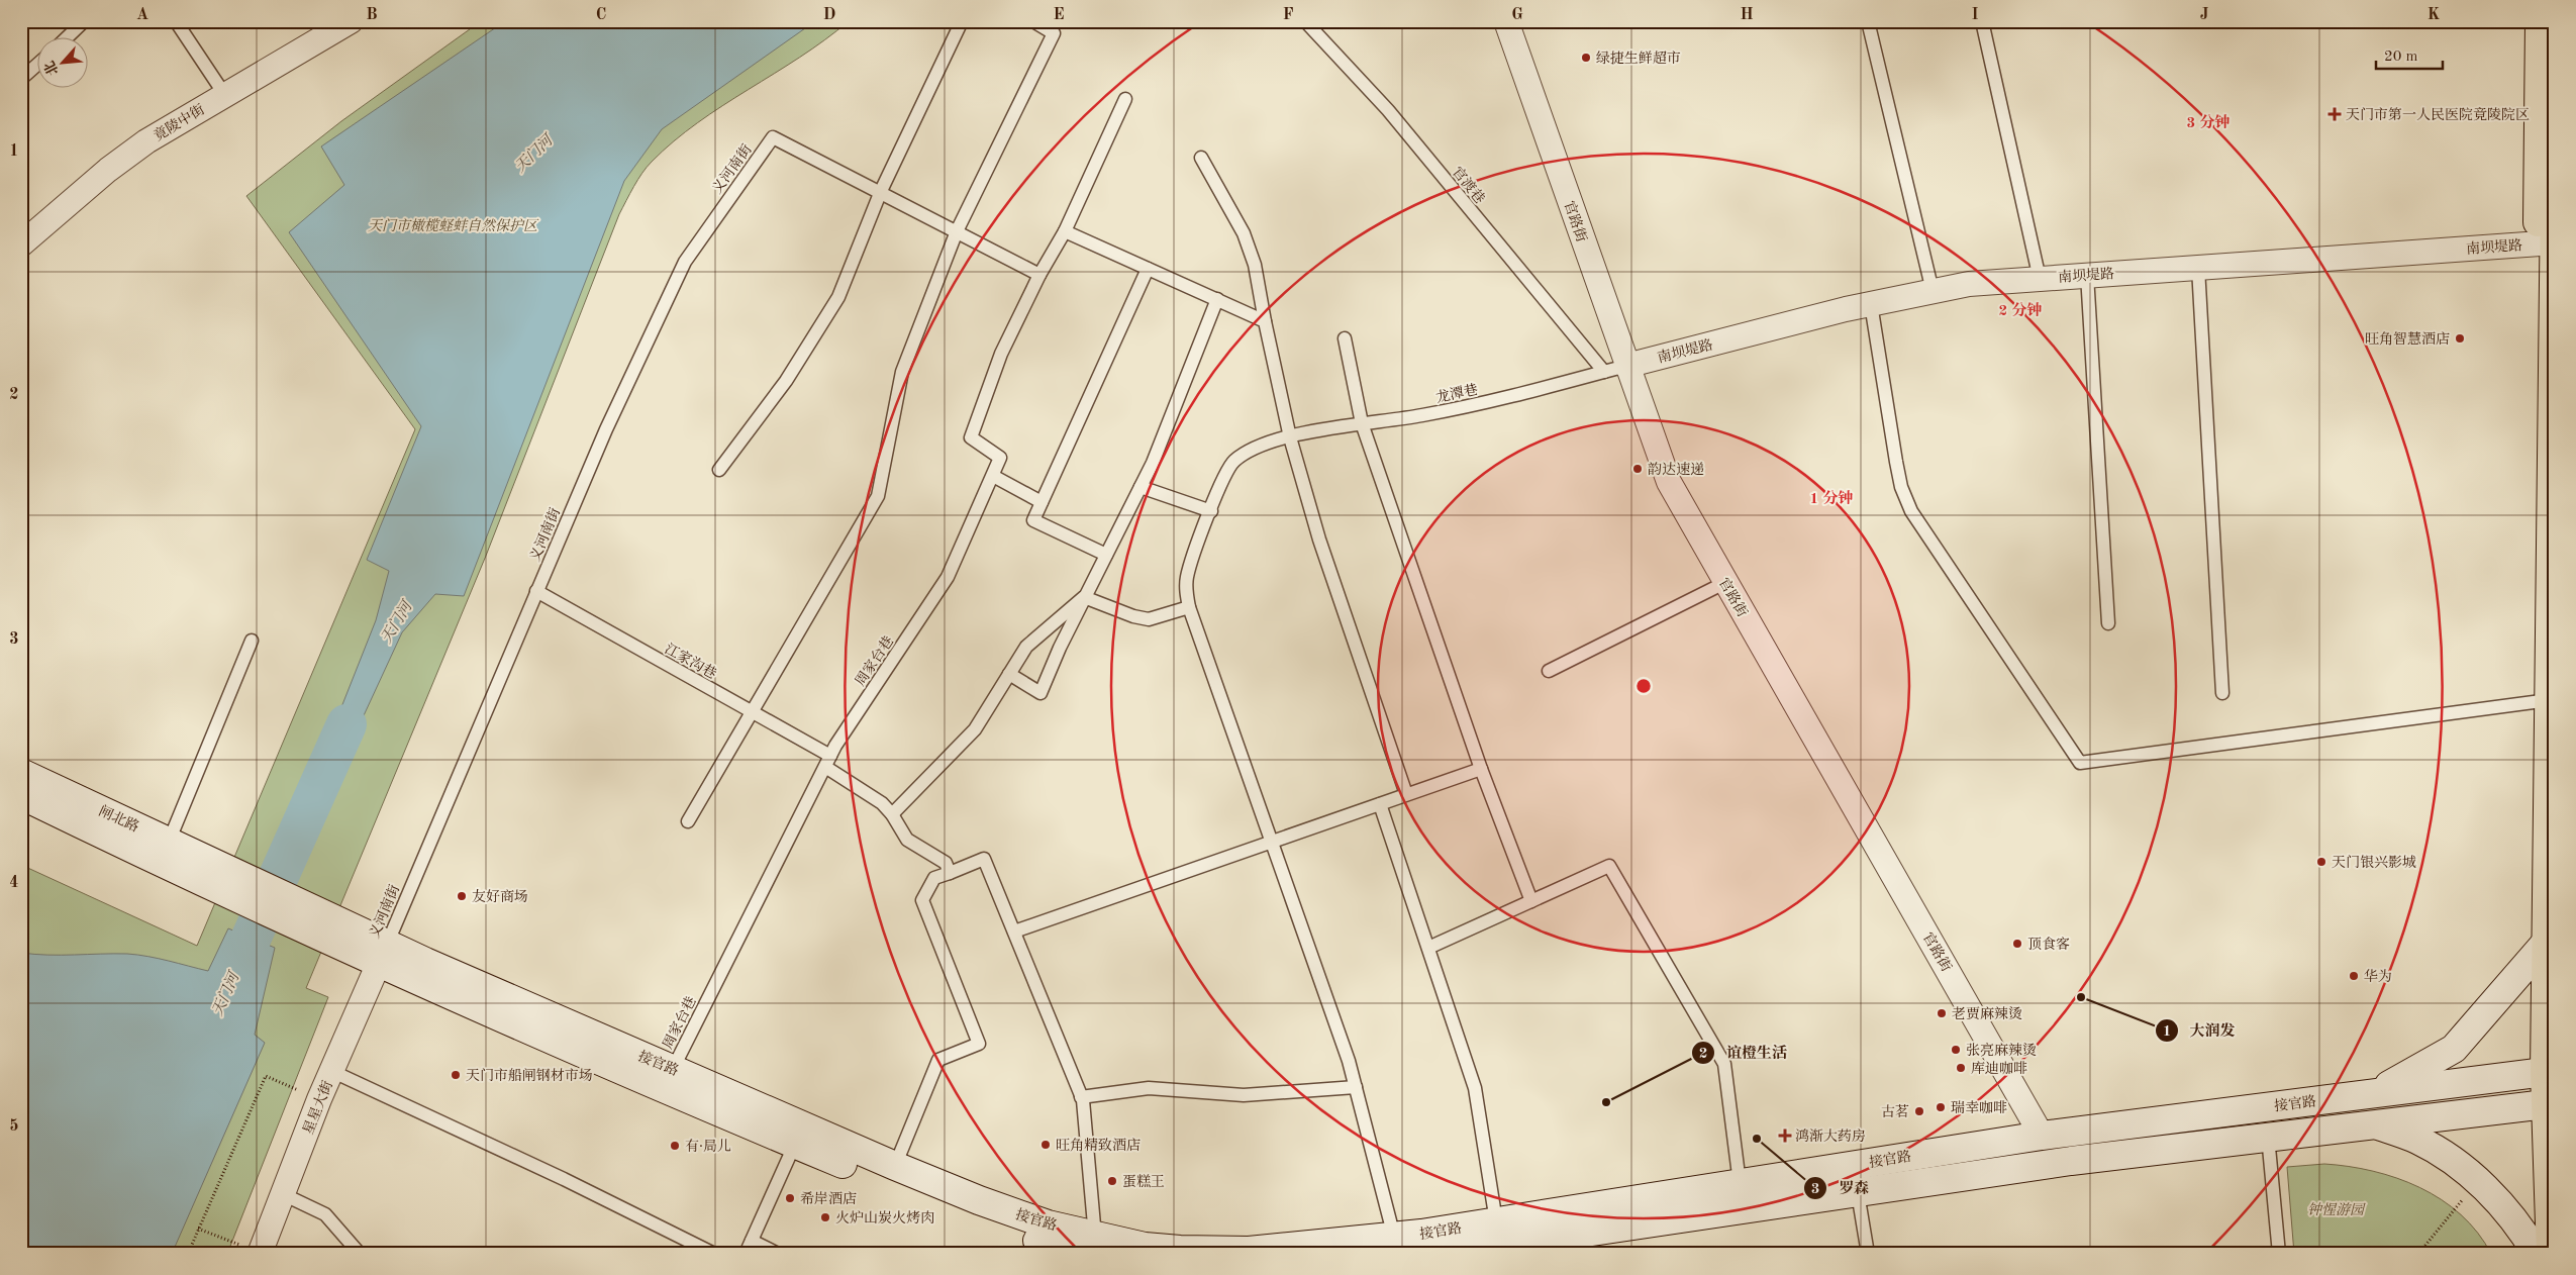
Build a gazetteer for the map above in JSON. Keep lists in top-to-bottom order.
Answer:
{
  "streets": {
    "main road": ["闸北路", "接官路"],
    "street": [
      "竟陵中街",
      "官路街",
      "南坝堤路",
      "星星大街"
    ],
    "lane": [
      "义河南街",
      "官渡巷",
      "龙潭巷",
      "江家沟巷",
      "周家台巷"
    ]
  },
  "crossings": [
    ["义河南街", "江家沟巷"],
    ["义河南街", "接官路"],
    ["义河南街", "星星大街"],
    ["官渡巷", "官路街"],
    ["官渡巷", "南坝堤路"],
    ["官渡巷", "龙潭巷"],
    ["官路街", "南坝堤路"],
    ["官路街", "龙潭巷"],
    ["官路街", "接官路"],
    ["南坝堤路", "龙潭巷"],
    ["龙潭巷", "接官路"],
    ["江家沟巷", "周家台巷"],
    ["周家台巷", "接官路"],
    ["接官路", "星星大街"]
  ],
  "water": ["天门河"],
  "parks": ["天门市橄榄蛏蚌自然保护区", "钟惺游园"],
  "places": {
    "other": [
      "绿捷生鲜超市",
      "旺角智慧酒店",
      "韵达速递",
      "天门银兴影城",
      "友好商场",
      "顶食客",
      "华为",
      "大润发",
      "老贾麻辣烫",
      "张亮麻辣烫",
      "库迪咖啡",
      "天门市船闸钢材市场",
      "谊橙生活",
      "瑞幸咖啡",
      "古茗",
      "罗森",
      "旺角精致酒店",
      "有·局儿",
      "蛋糕王",
      "希岸酒店",
      "火炉山炭火烤肉"
    ],
    "health": ["天门市第一人民医院竟陵院区", "鸿渐大药房"]
  },
  "scale_bar": "20 m",
  "north": "bottom left",
  "grid": {
    "columns": [
      "A",
      "B",
      "C",
      "D",
      "E",
      "F",
      "G",
      "H",
      "I",
      "J",
      "K"
    ],
    "rows": [
      "1",
      "2",
      "3",
      "4",
      "5"
    ]
  },
  "rings": ["3 分钟", "2 分钟", "1 分钟"]
}
